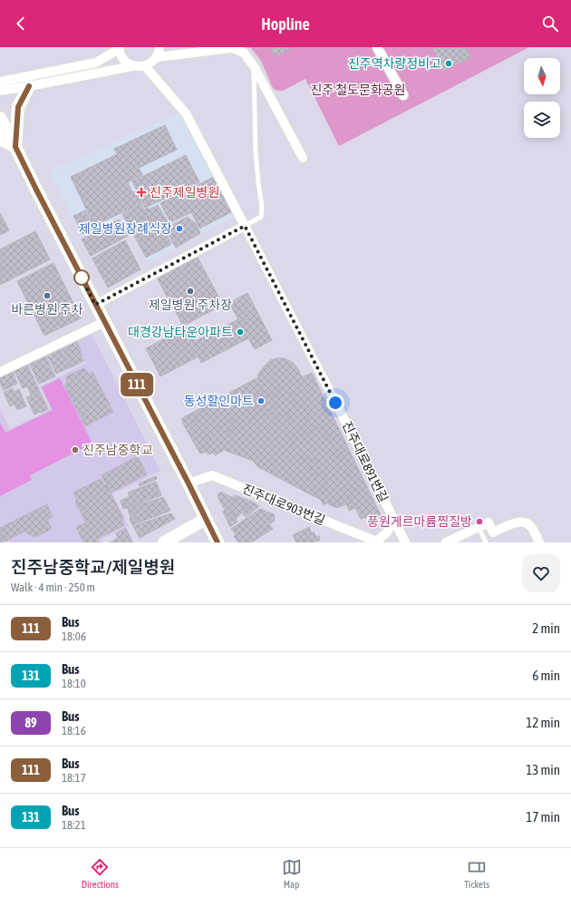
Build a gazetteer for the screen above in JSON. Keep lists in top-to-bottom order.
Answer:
{
  "streets": {
    "street": ["진주대로891번길", "진주대로903번길"]
  },
  "parks": ["진주 철도문화공원"],
  "places": {
    "other": [
      "진주역차량정비고",
      "제일병원장례식장",
      "제일병원 주차장",
      "바른병원 주차",
      "대경강남타운아파트",
      "동성할인마트",
      "진주남중학교",
      "풍원게르마륨찜질방"
    ],
    "health": ["진주제일병원"]
  },
  "lines": ["bus line 111"],
  "north": "bottom",
  "page": {
    "header": "Hopline",
    "on_map": "111",
    "heading": ["진주남중학교/제일병원", "Walk · 4 min · 250 m"],
    "list": [
      {
        "mark": "111",
        "name": "Bus",
        "note": "18:06",
        "value": "2 min"
      },
      {
        "mark": "131",
        "name": "Bus",
        "note": "18:10",
        "value": "6 min"
      },
      {
        "mark": "89",
        "name": "Bus",
        "note": "18:16",
        "value": "12 min"
      },
      {
        "mark": "111",
        "name": "Bus",
        "note": "18:17",
        "value": "13 min"
      },
      {
        "mark": "131",
        "name": "Bus",
        "note": "18:21",
        "value": "17 min"
      }
    ],
    "tabs": ["Directions", "Map", "Tickets"]
  }
}
